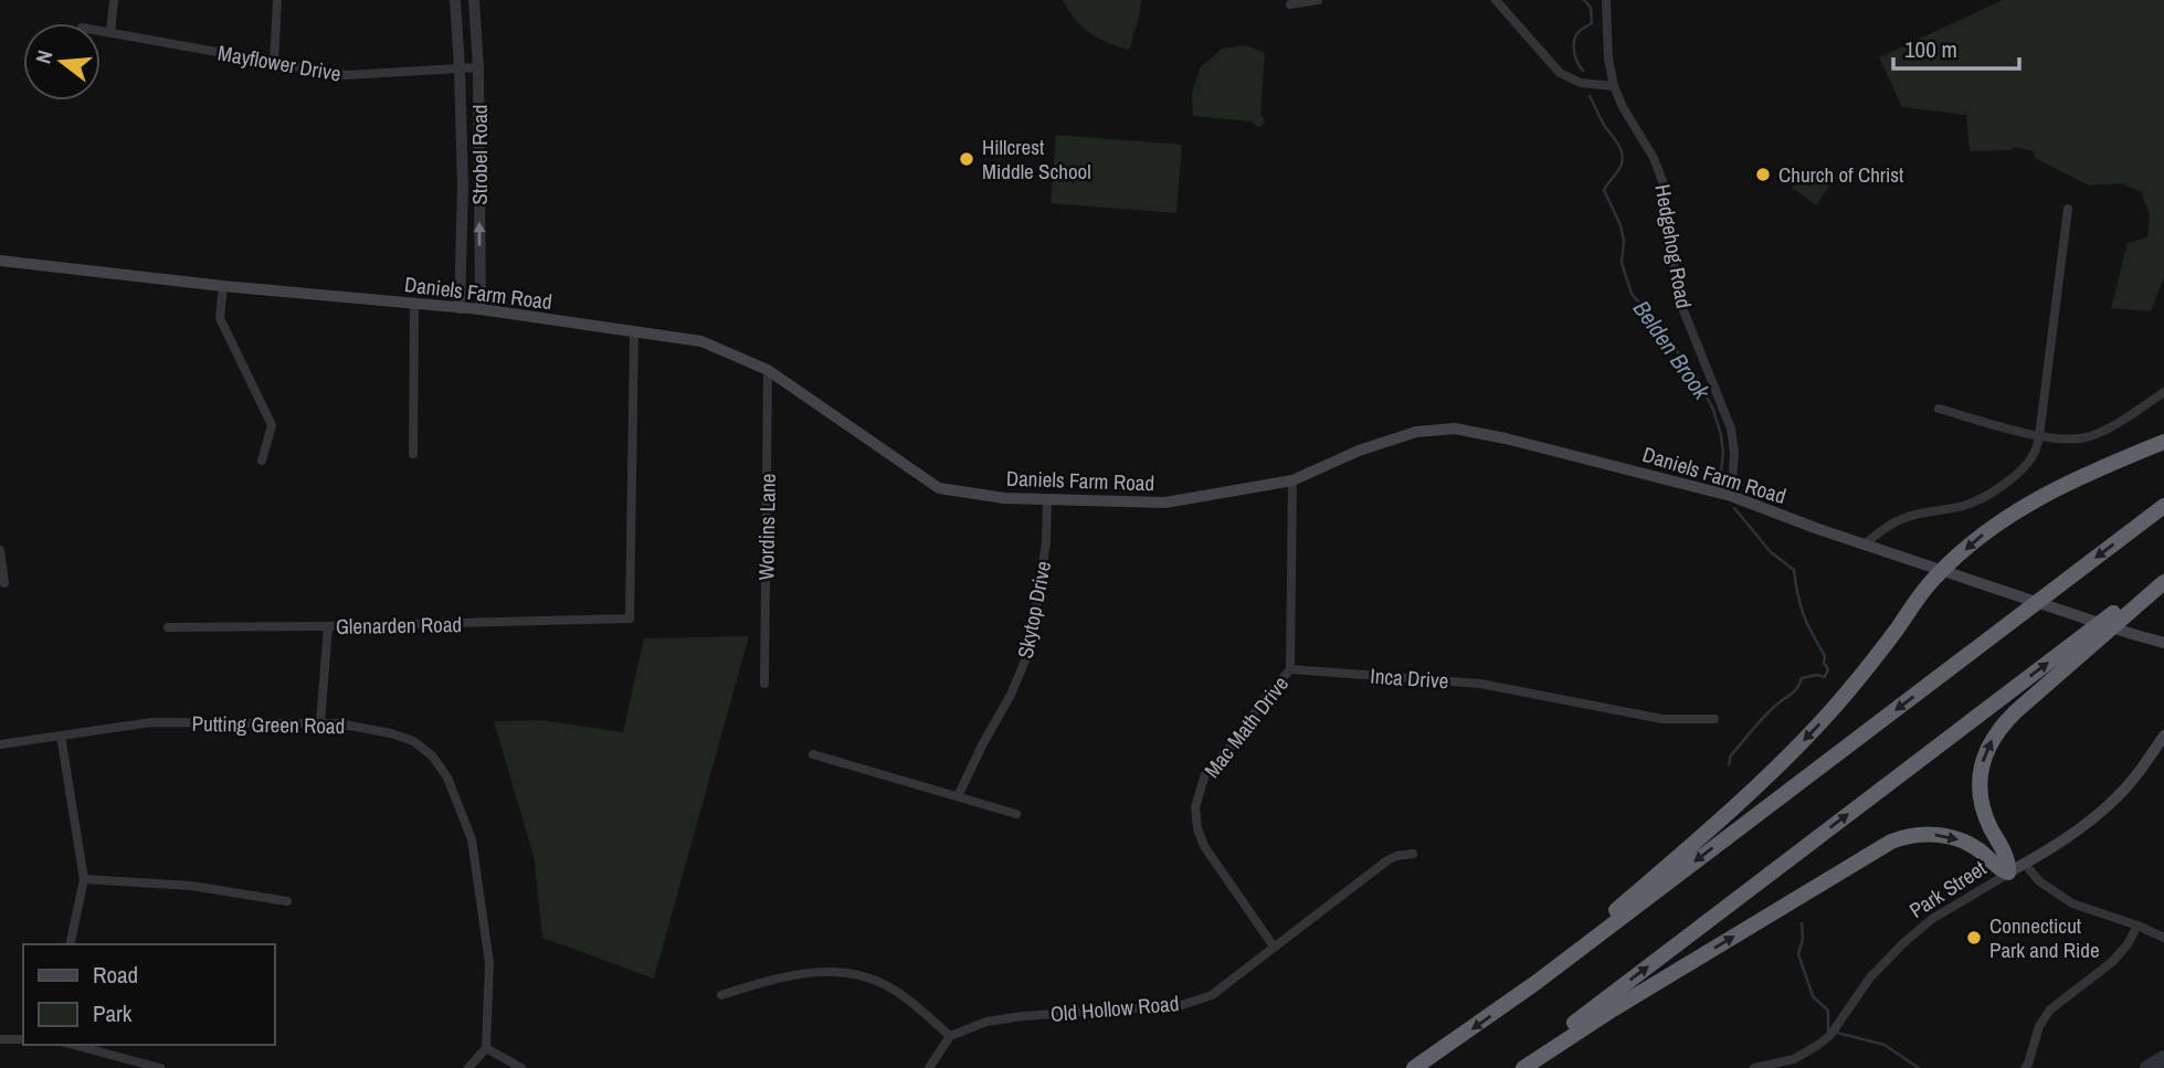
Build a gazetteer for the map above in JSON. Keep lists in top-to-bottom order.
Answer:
{
  "streets": {
    "main road": ["Daniels Farm Road", "Park Street"],
    "street": [
      "Mayflower Drive",
      "Strobel Road",
      "Hedgehog Road",
      "Wordins Lane",
      "Skytop Drive",
      "Glenarden Road",
      "Inca Drive",
      "Putting Green Road",
      "Mac Math Drive",
      "Old Hollow Road"
    ]
  },
  "crossings": [
    ["Mayflower Drive", "Strobel Road"],
    ["Strobel Road", "Daniels Farm Road"],
    ["Hedgehog Road", "Daniels Farm Road"],
    ["Daniels Farm Road", "Wordins Lane"],
    ["Daniels Farm Road", "Skytop Drive"],
    ["Daniels Farm Road", "Glenarden Road"],
    ["Inca Drive", "Mac Math Drive"],
    ["Mac Math Drive", "Old Hollow Road"]
  ],
  "water": ["Belden Brook"],
  "places": ["Hillcrest Middle School", "Church of Christ", "Connecticut Park and Ride"],
  "legend": ["Road", "Park"],
  "scale_bar": "100 m",
  "north": "left"
}
